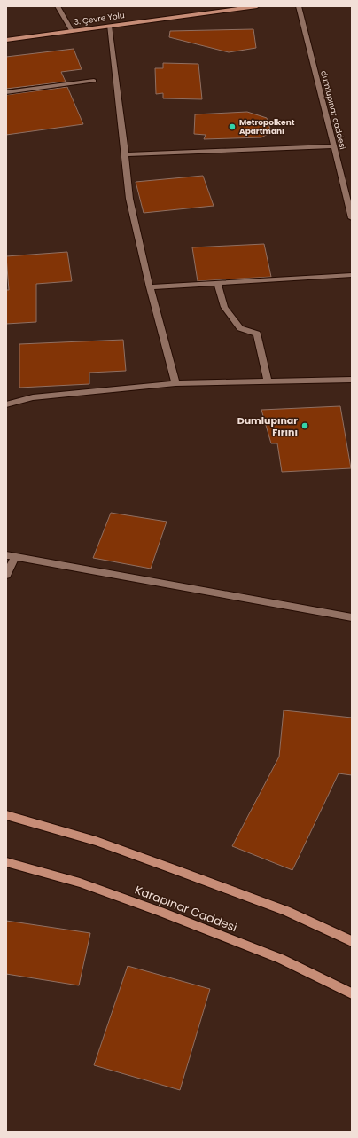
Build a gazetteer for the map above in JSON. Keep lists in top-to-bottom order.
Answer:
{
  "streets": {
    "main road": ["3. Çevre Yolu", "Karapınar Caddesi"],
    "street": ["dumlupınar caddesi"]
  },
  "places": ["Metropolkent Apartmanı", "Dumlupınar Fırını"]
}
